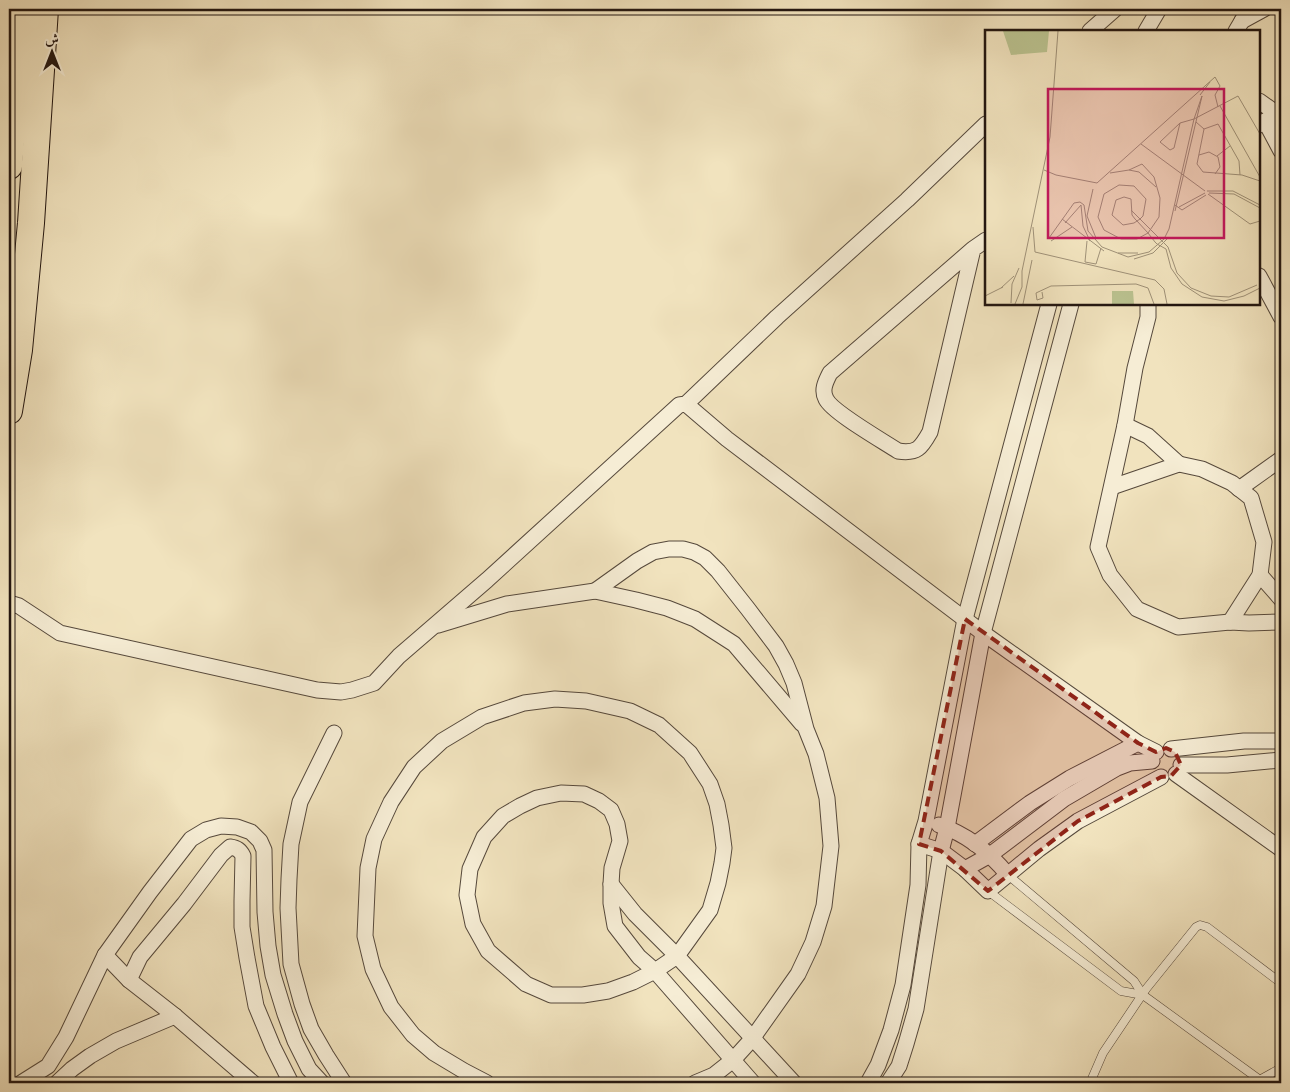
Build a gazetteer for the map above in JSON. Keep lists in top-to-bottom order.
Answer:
{
  "north": "top"
}
